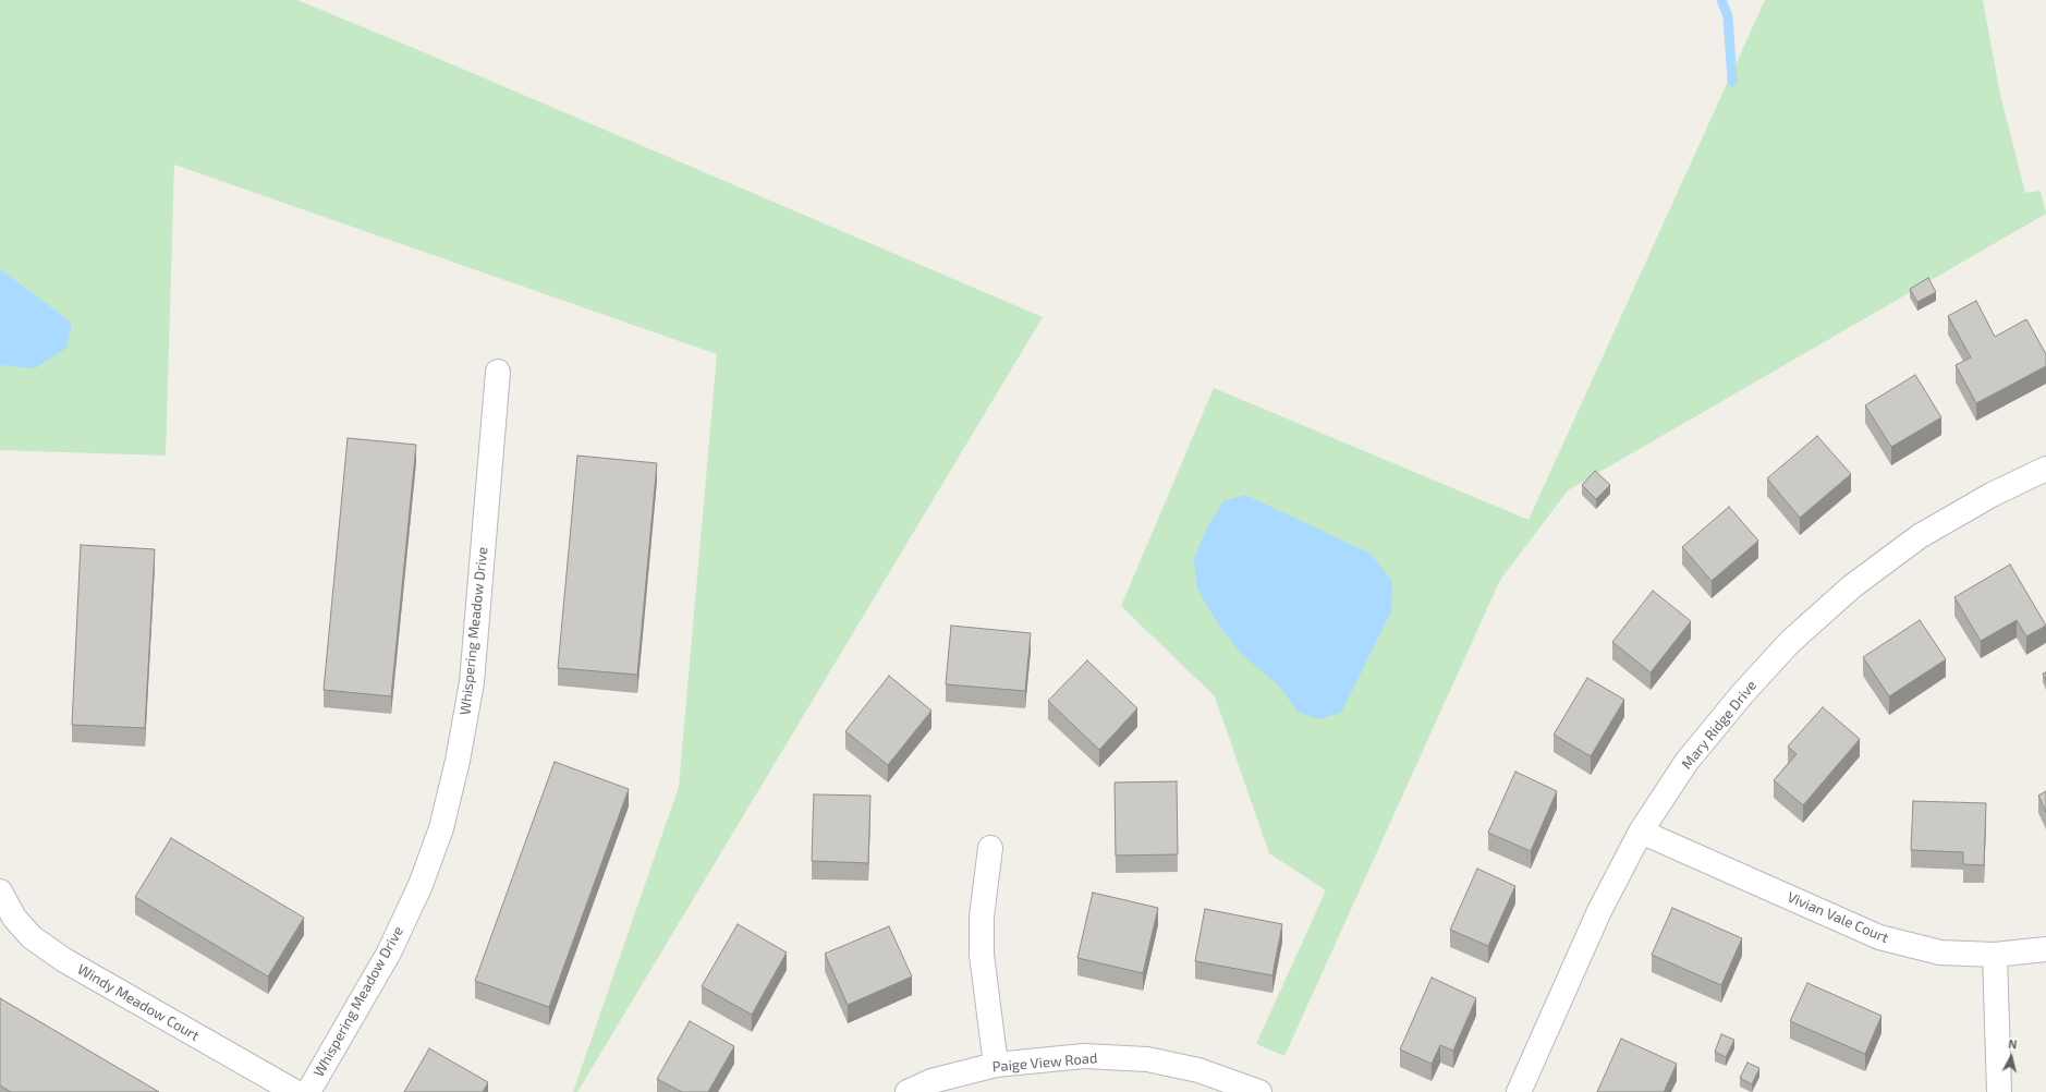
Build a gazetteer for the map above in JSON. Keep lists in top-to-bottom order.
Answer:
{
  "streets": {
    "street": [
      "Whispering Meadow Drive",
      "Mary Ridge Drive",
      "Vivian Vale Court",
      "Windy Meadow Court",
      "Paige View Road"
    ]
  },
  "crossings": [
    ["Mary Ridge Drive", "Vivian Vale Court"]
  ],
  "north": "top"
}
